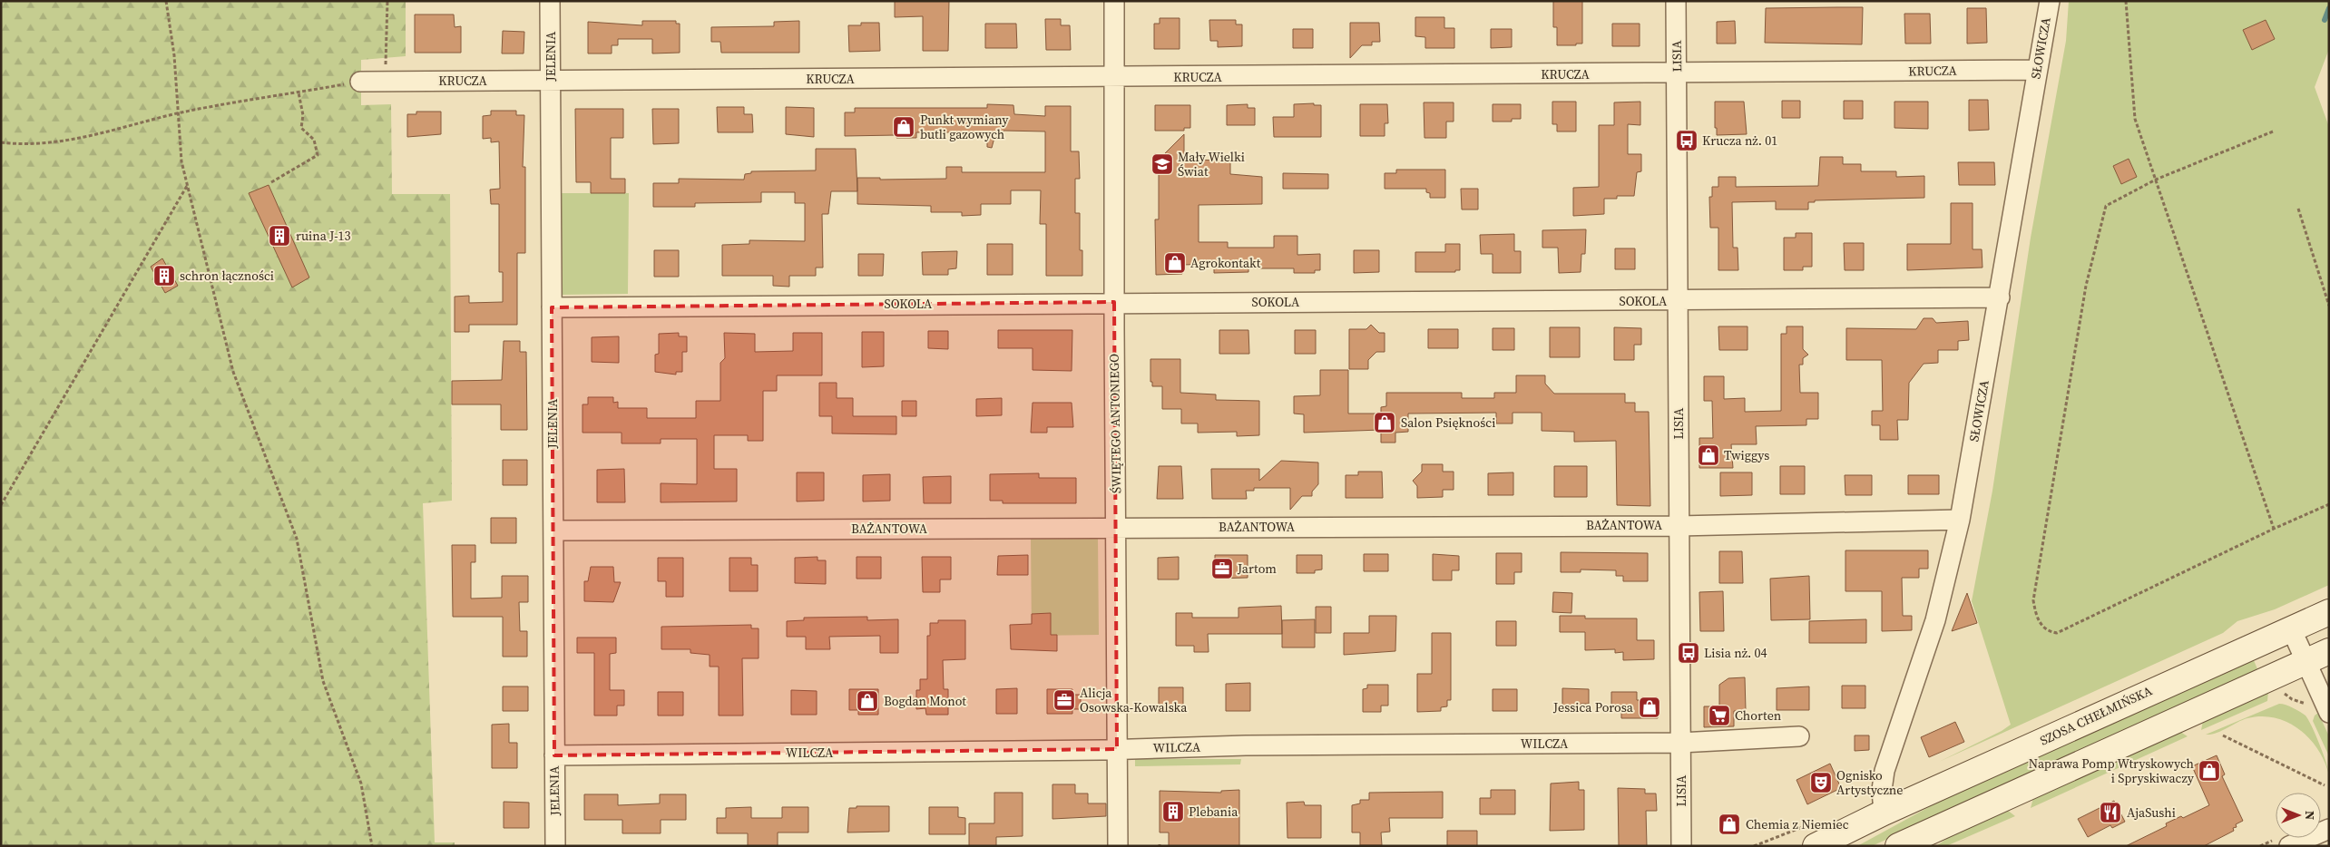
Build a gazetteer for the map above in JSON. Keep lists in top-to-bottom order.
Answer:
{
  "streets": {
    "main road": ["SZOSA CHEŁMIŃSKA"],
    "street": [
      "SŁOWICZA",
      "JELENIA",
      "LISIA",
      "KRUCZA",
      "SOKOLA",
      "ŚWIĘTEGO ANTONIEGO",
      "BAŻANTOWA",
      "WILCZA"
    ]
  },
  "crossings": [
    ["SŁOWICZA", "KRUCZA"],
    ["SŁOWICZA", "SOKOLA"],
    ["SŁOWICZA", "BAŻANTOWA"],
    ["SŁOWICZA", "SZOSA CHEŁMIŃSKA"],
    ["JELENIA", "KRUCZA"],
    ["JELENIA", "SOKOLA"],
    ["JELENIA", "BAŻANTOWA"],
    ["JELENIA", "WILCZA"],
    ["LISIA", "KRUCZA"],
    ["LISIA", "SOKOLA"],
    ["LISIA", "BAŻANTOWA"],
    ["LISIA", "WILCZA"],
    ["KRUCZA", "ŚWIĘTEGO ANTONIEGO"],
    ["SOKOLA", "ŚWIĘTEGO ANTONIEGO"],
    ["ŚWIĘTEGO ANTONIEGO", "BAŻANTOWA"],
    ["ŚWIĘTEGO ANTONIEGO", "WILCZA"]
  ],
  "places": {
    "shop": [
      "Punkt wymiany butli gazowych",
      "Agrokontakt",
      "Salon Psiękności",
      "Twiggys",
      "Bogdan Monot",
      "Jessica Porosa",
      "Naprawa Pomp Wtryskowych i Spryskiwaczy",
      "Chemia z Niemiec"
    ],
    "bus stop": ["Krucza nż. 01", "Lisia nż. 04"],
    "school or university": ["Mały Wielki Świat"],
    "building": ["ruina J-13", "schron łączności", "Plebania"],
    "office": ["Jartom", "Alicja Osowska-Kowalska"],
    "supermarket": ["Chorten"],
    "theatre": ["Ognisko Artystyczne"],
    "restaurant": ["AjaSushi"]
  },
  "north": "right"
}
